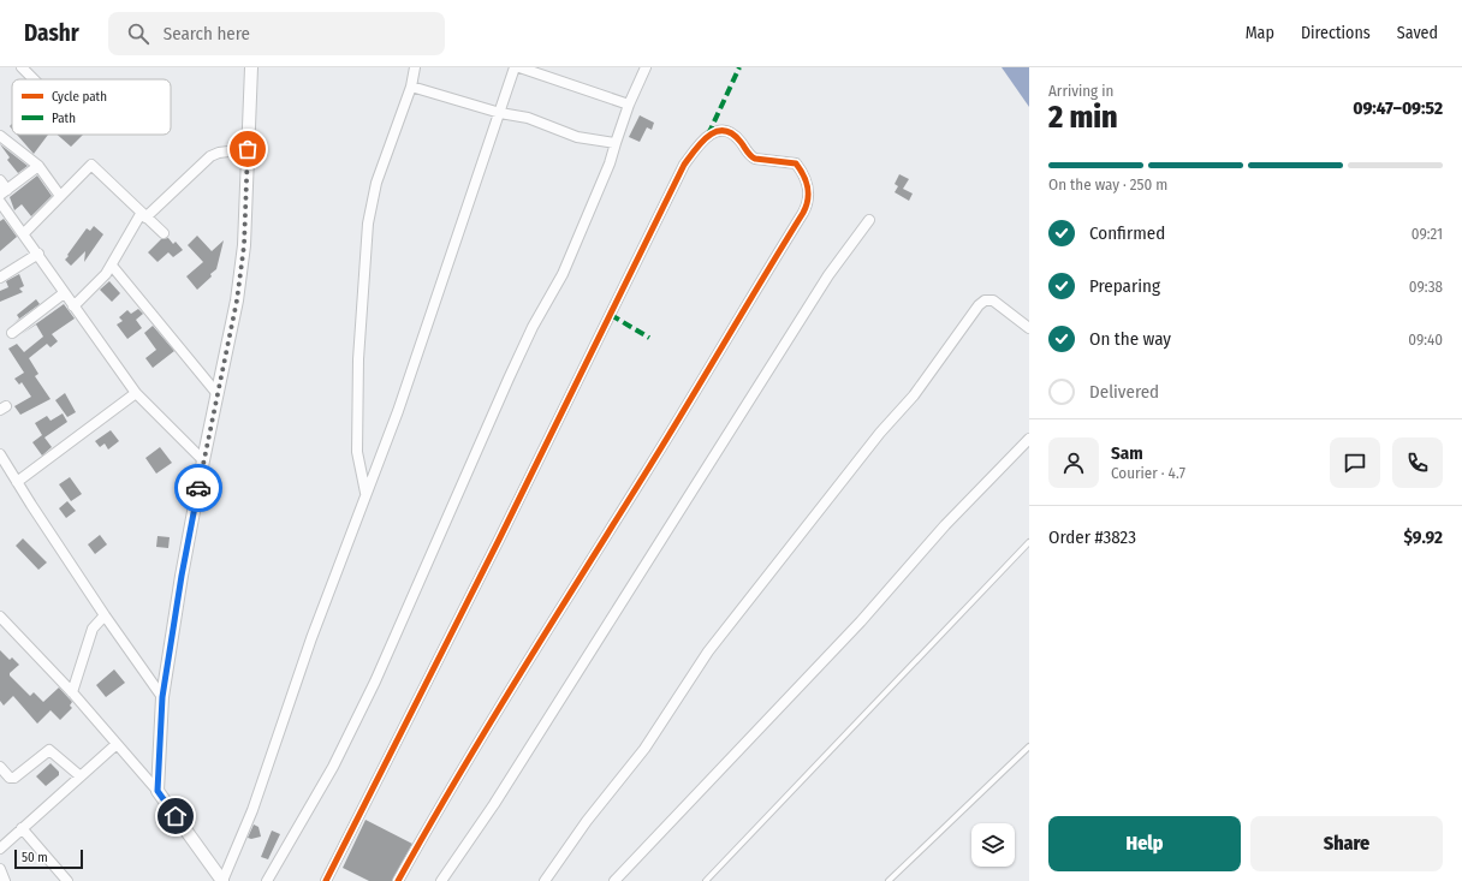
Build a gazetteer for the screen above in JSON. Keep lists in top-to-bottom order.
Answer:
{
  "legend": ["Cycle path", "Path"],
  "scale_bar": "50 m",
  "page": {
    "header": "Dashr",
    "search": "Search here",
    "nav": ["Map", "Directions", "Saved"],
    "heading": ["2 min", "Arriving in", "09:47–09:52"],
    "panel": [
      "Sam",
      "Courier · 4.7",
      "Order #3823",
      "$9.92"
    ],
    "bar": "On the way · 250 m",
    "list": [
      ["Confirmed", "09:21"],
      ["Preparing", "09:38"],
      ["On the way", "09:40"],
      "Delivered"
    ],
    "buttons": ["Help", "Share"],
    "scale": "50 m"
  }
}
